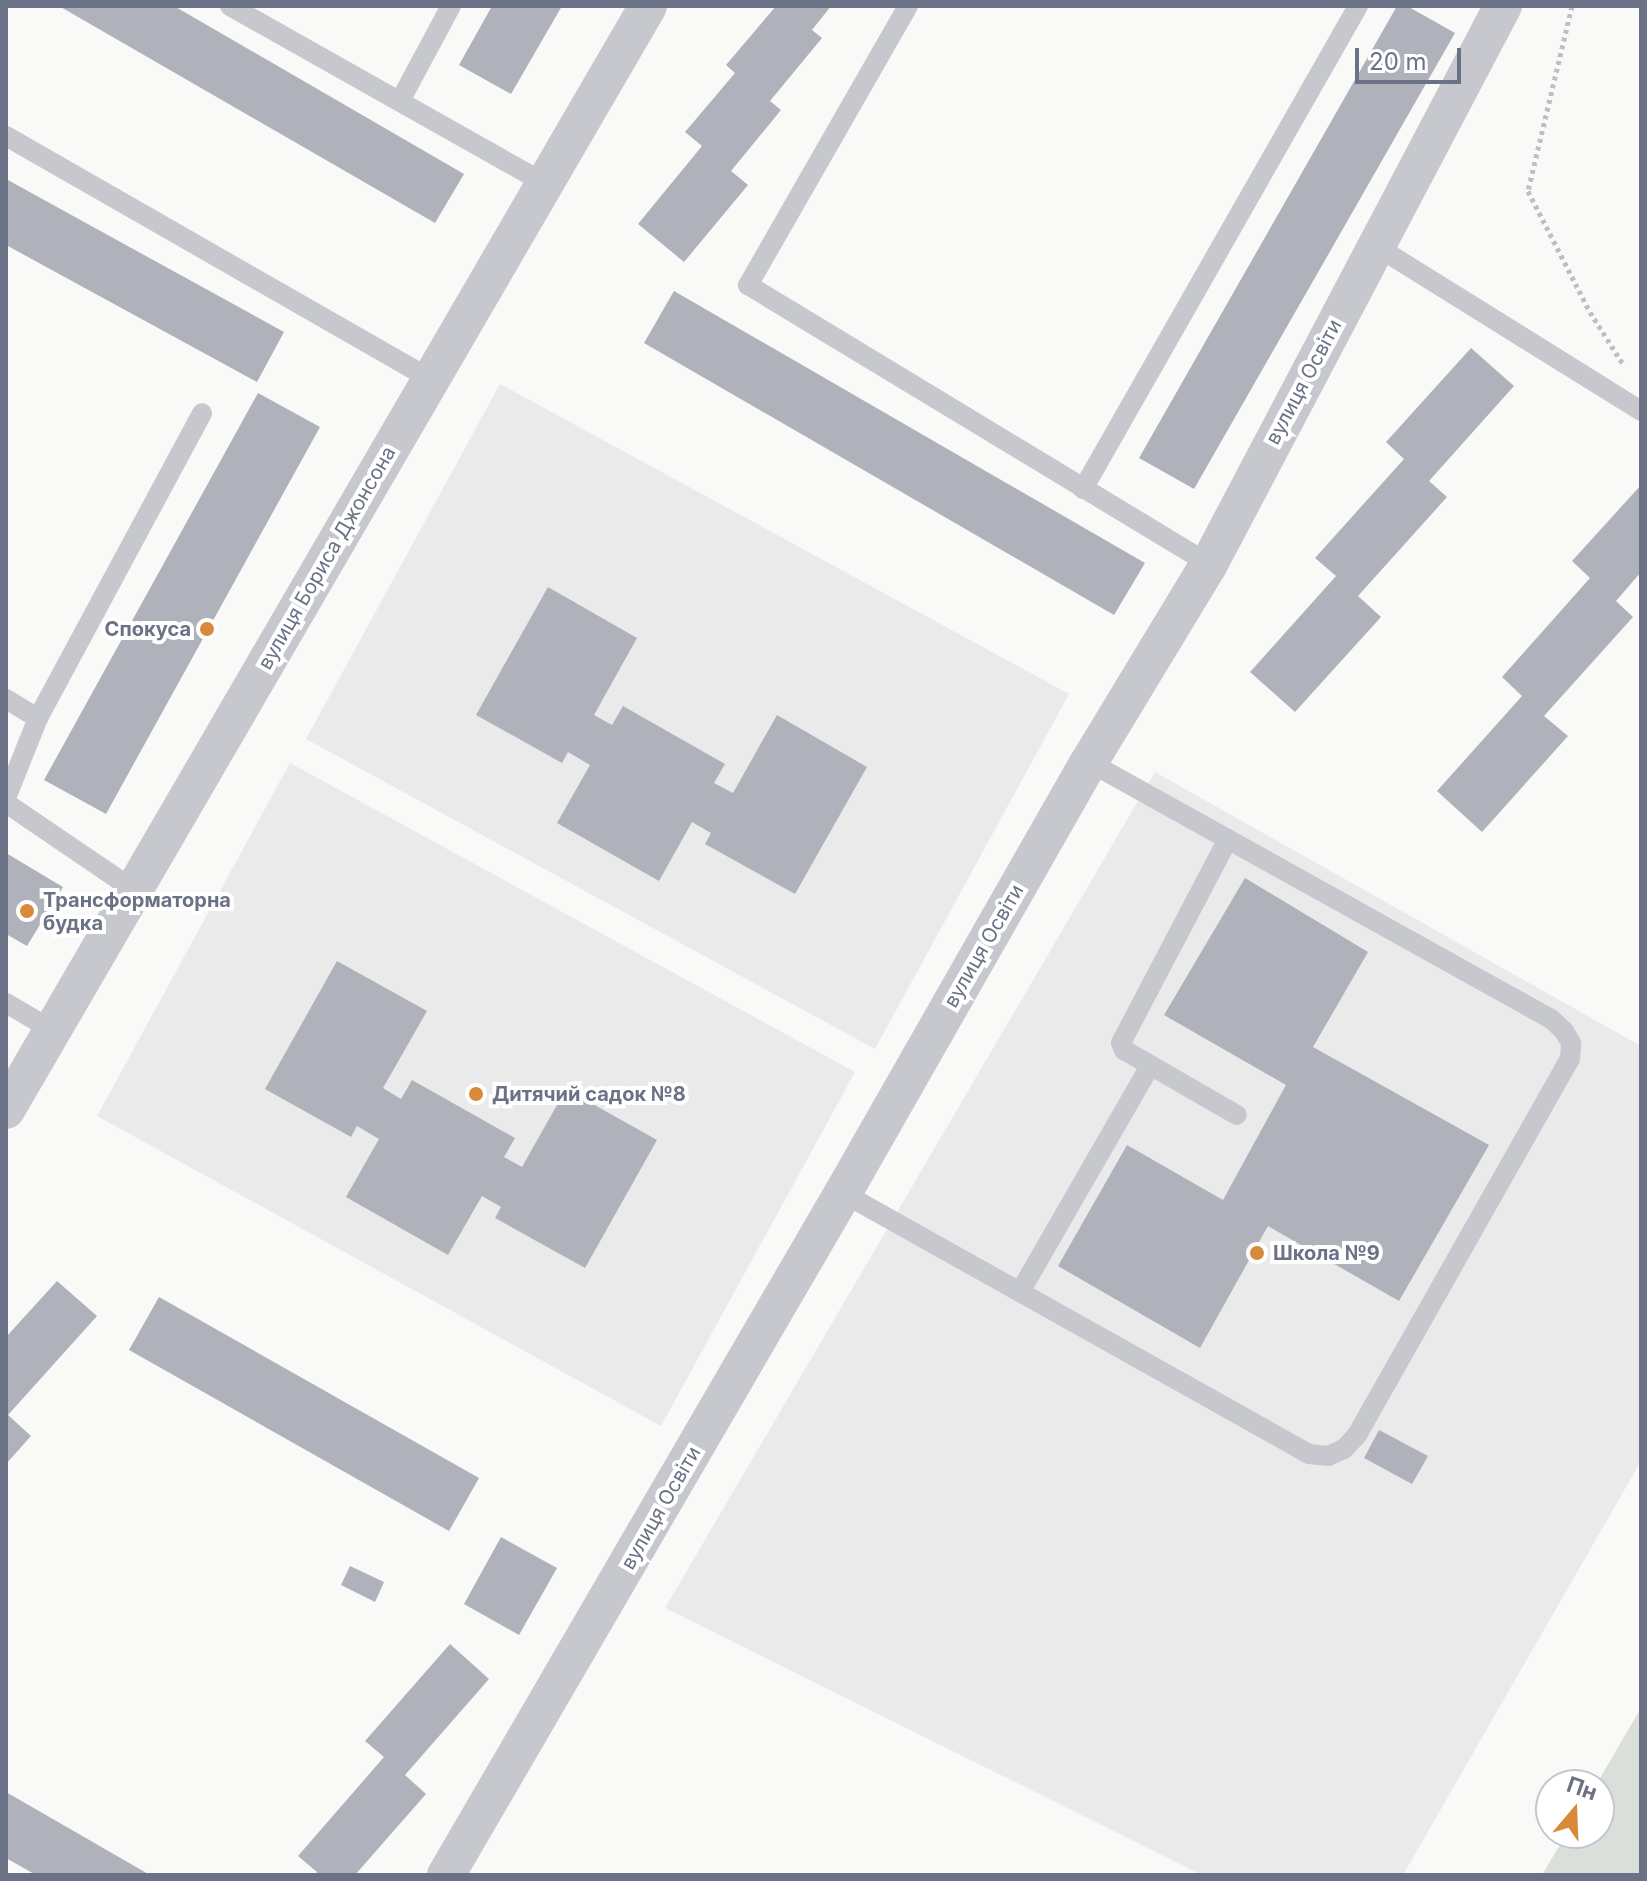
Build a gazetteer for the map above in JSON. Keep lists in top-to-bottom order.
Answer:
{
  "streets": {
    "street": ["вулиця Освіти", "вулиця Бориса Джонсона"]
  },
  "places": [
    "Спокуса",
    "Трансформаторна будка",
    "Дитячий садок №8",
    "Школа №9"
  ],
  "scale_bar": "20 m",
  "north": "top"
}
